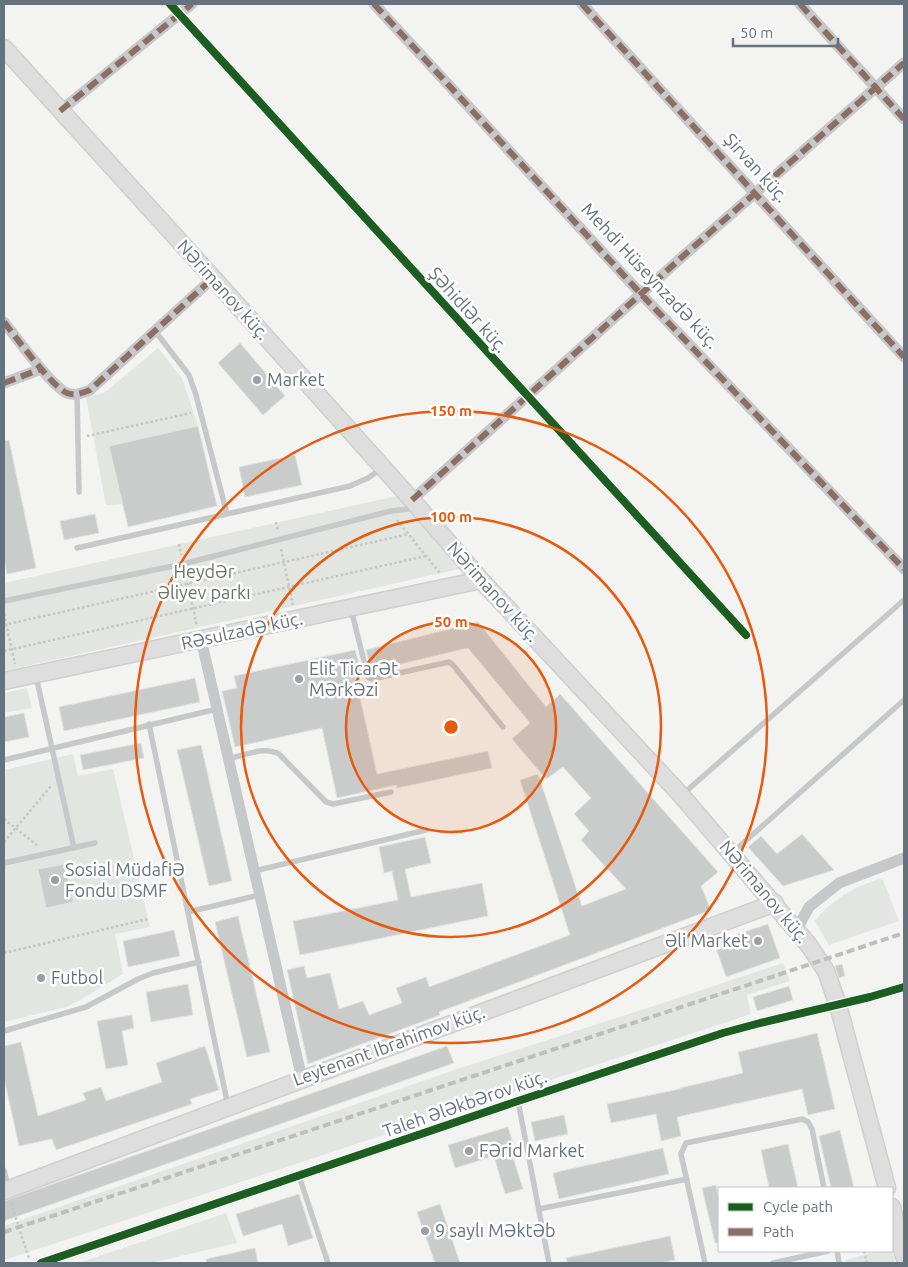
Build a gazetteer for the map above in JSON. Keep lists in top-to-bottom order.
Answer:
{
  "streets": {
    "street": [
      "Şirvan küç.",
      "Mehdi Hüseynzadə küç.",
      "Nərimanov küç.",
      "Şəhidlər küç.",
      "Rəsulzadə küç.",
      "Leytenant Ibrahimov küç.",
      "Taleh Ələkbərov küç."
    ]
  },
  "crossings": [
    ["Nərimanov küç.", "Rəsulzadə küç."],
    ["Nərimanov küç.", "Leytenant Ibrahimov küç."],
    ["Nərimanov küç.", "Taleh Ələkbərov küç."]
  ],
  "parks": ["Heydər Əliyev parkı"],
  "places": [
    "Market",
    "Elit Ticarət Mərkəzi",
    "Sosial Müdafiə Fondu DSMF",
    "Əli Market",
    "Futbol",
    "Fərid Market",
    "9 saylı Məktəb"
  ],
  "legend": ["Cycle path", "Path"],
  "scale_bar": "50 m",
  "rings": ["150 m", "100 m", "50 m"]
}
